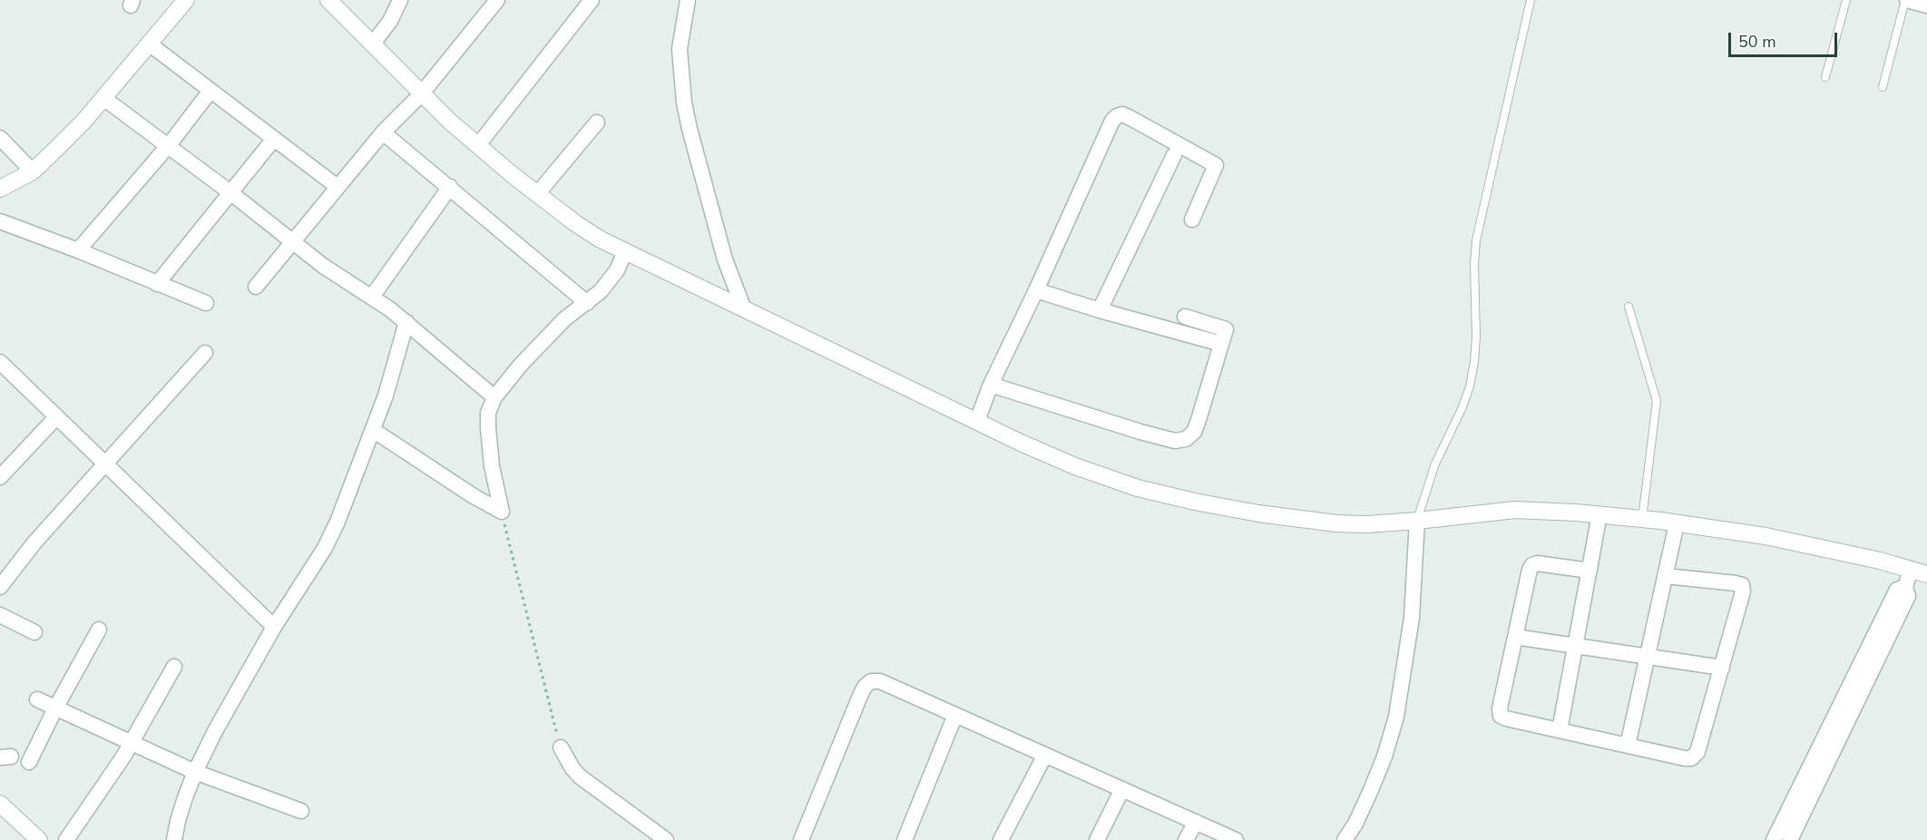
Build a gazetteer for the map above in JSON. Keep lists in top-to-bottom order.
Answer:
{
  "scale_bar": "50 m"
}
